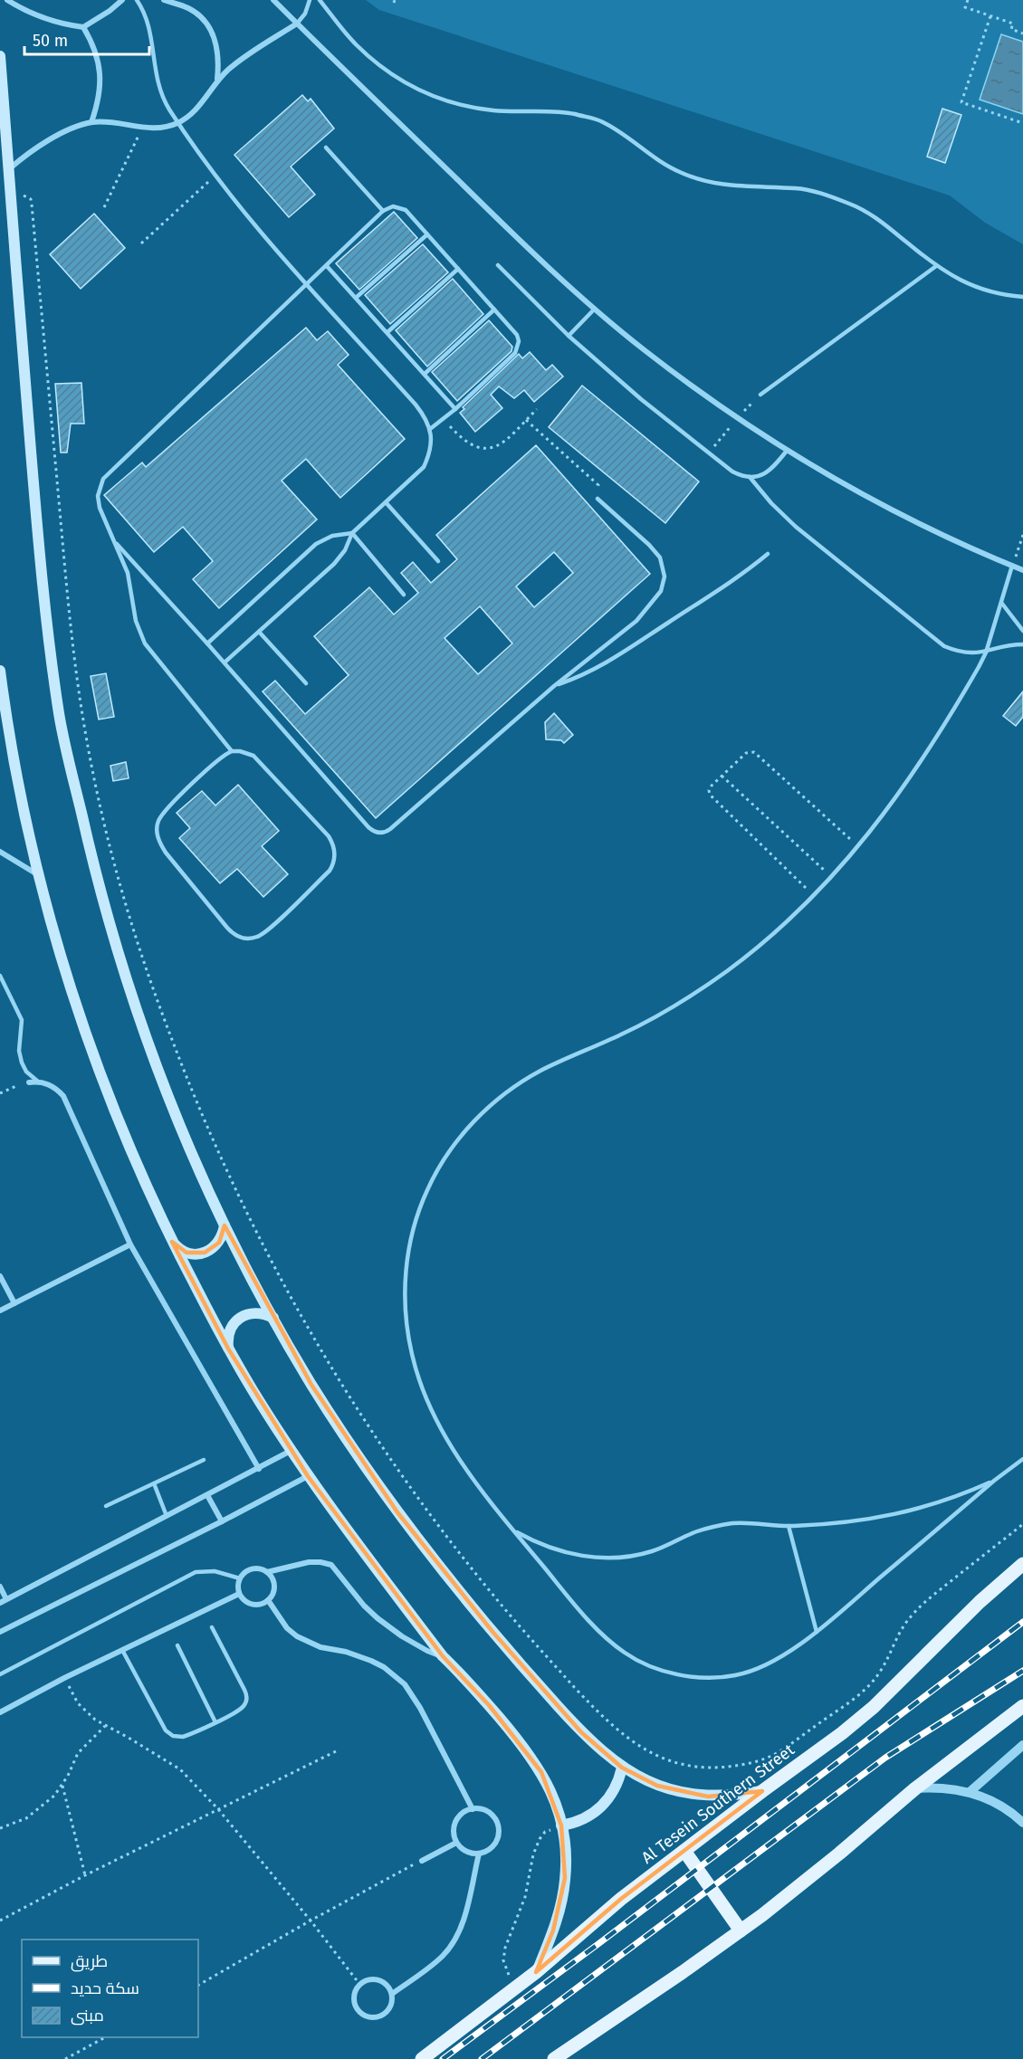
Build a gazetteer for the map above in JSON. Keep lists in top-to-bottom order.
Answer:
{
  "streets": {
    "main road": ["Al Tesein Southern Street"]
  },
  "legend": ["طريق", "سكة حديد", "مبنى"],
  "scale_bar": "50 m"
}
